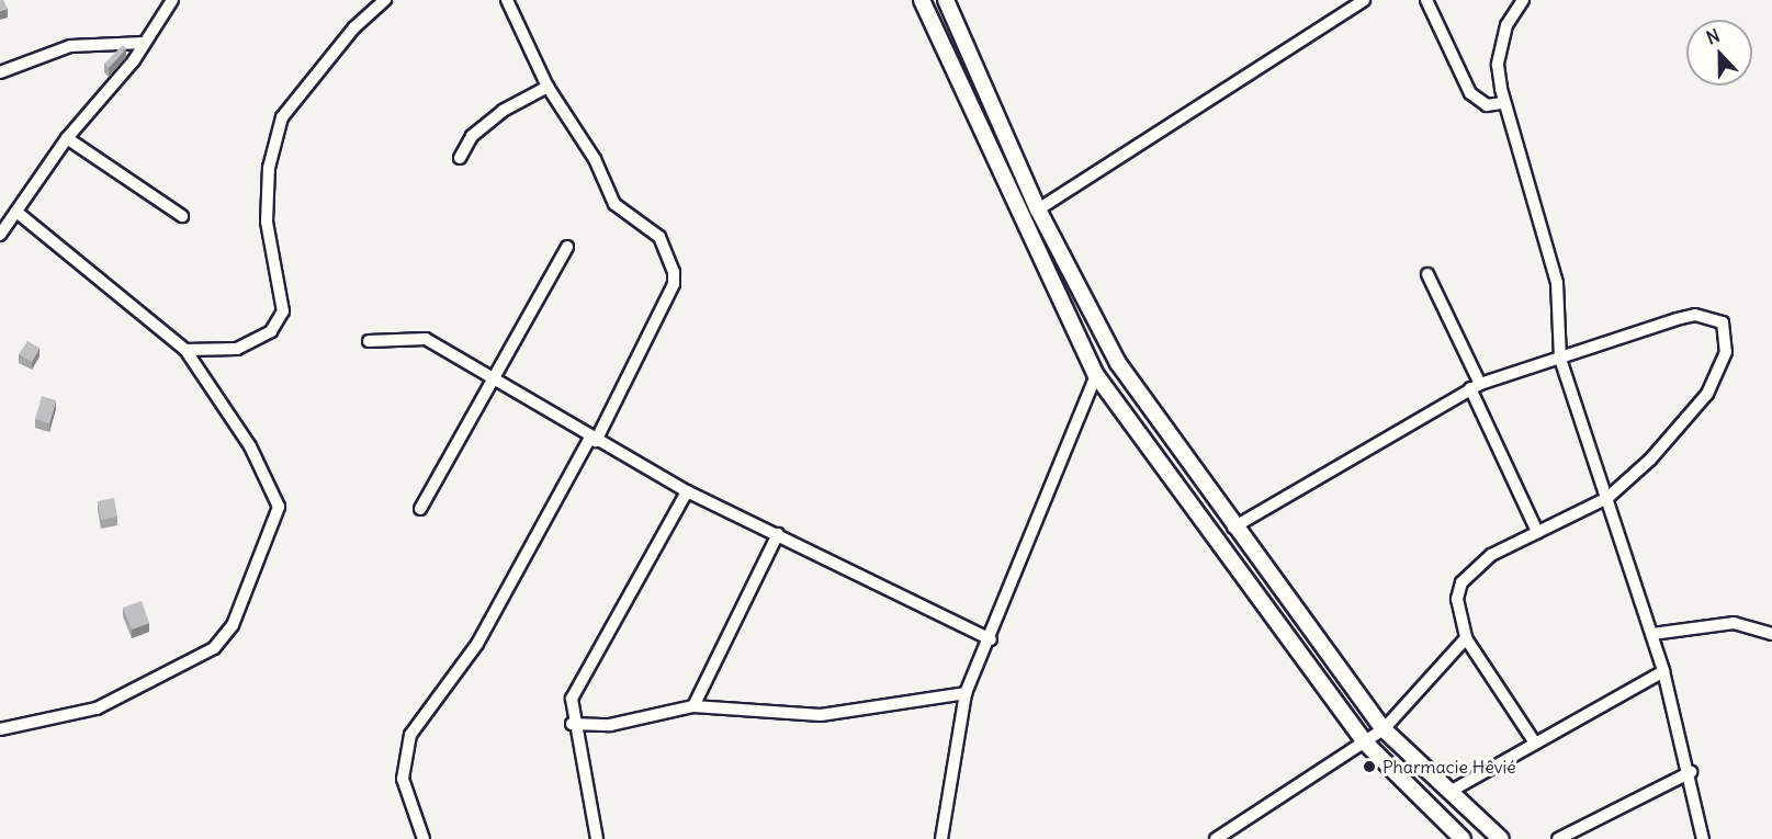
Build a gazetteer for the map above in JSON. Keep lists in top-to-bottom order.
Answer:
{
  "places": ["Pharmacie Hêvié"],
  "north": "top"
}
